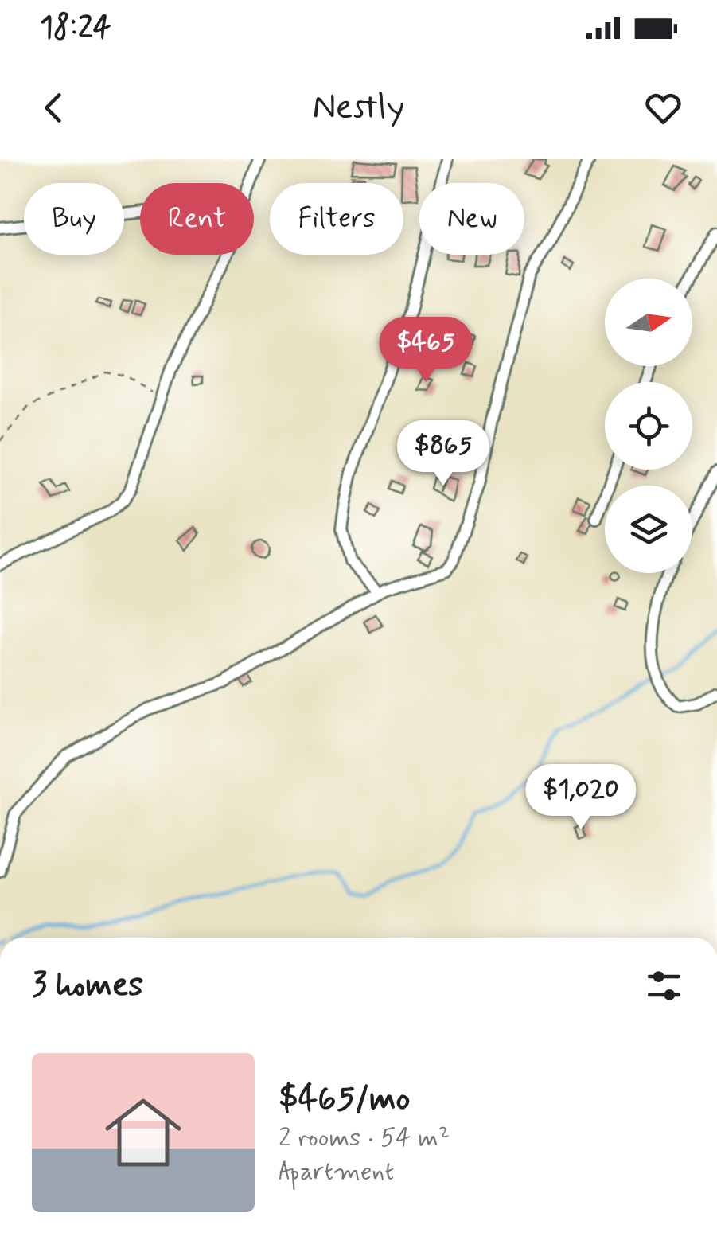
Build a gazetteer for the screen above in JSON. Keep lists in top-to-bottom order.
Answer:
{
  "north": "right",
  "page": {
    "status": "18:24",
    "header": "Nestly",
    "chip": [
      "Buy",
      "Rent",
      "Filters",
      "New"
    ],
    "price": ["$465", "$865", "$1,020"],
    "heading": "3 homes",
    "list": [
      {
        "name": "$465/mo",
        "note": "2 rooms · 54 m² · Apartment"
      }
    ]
  }
}
